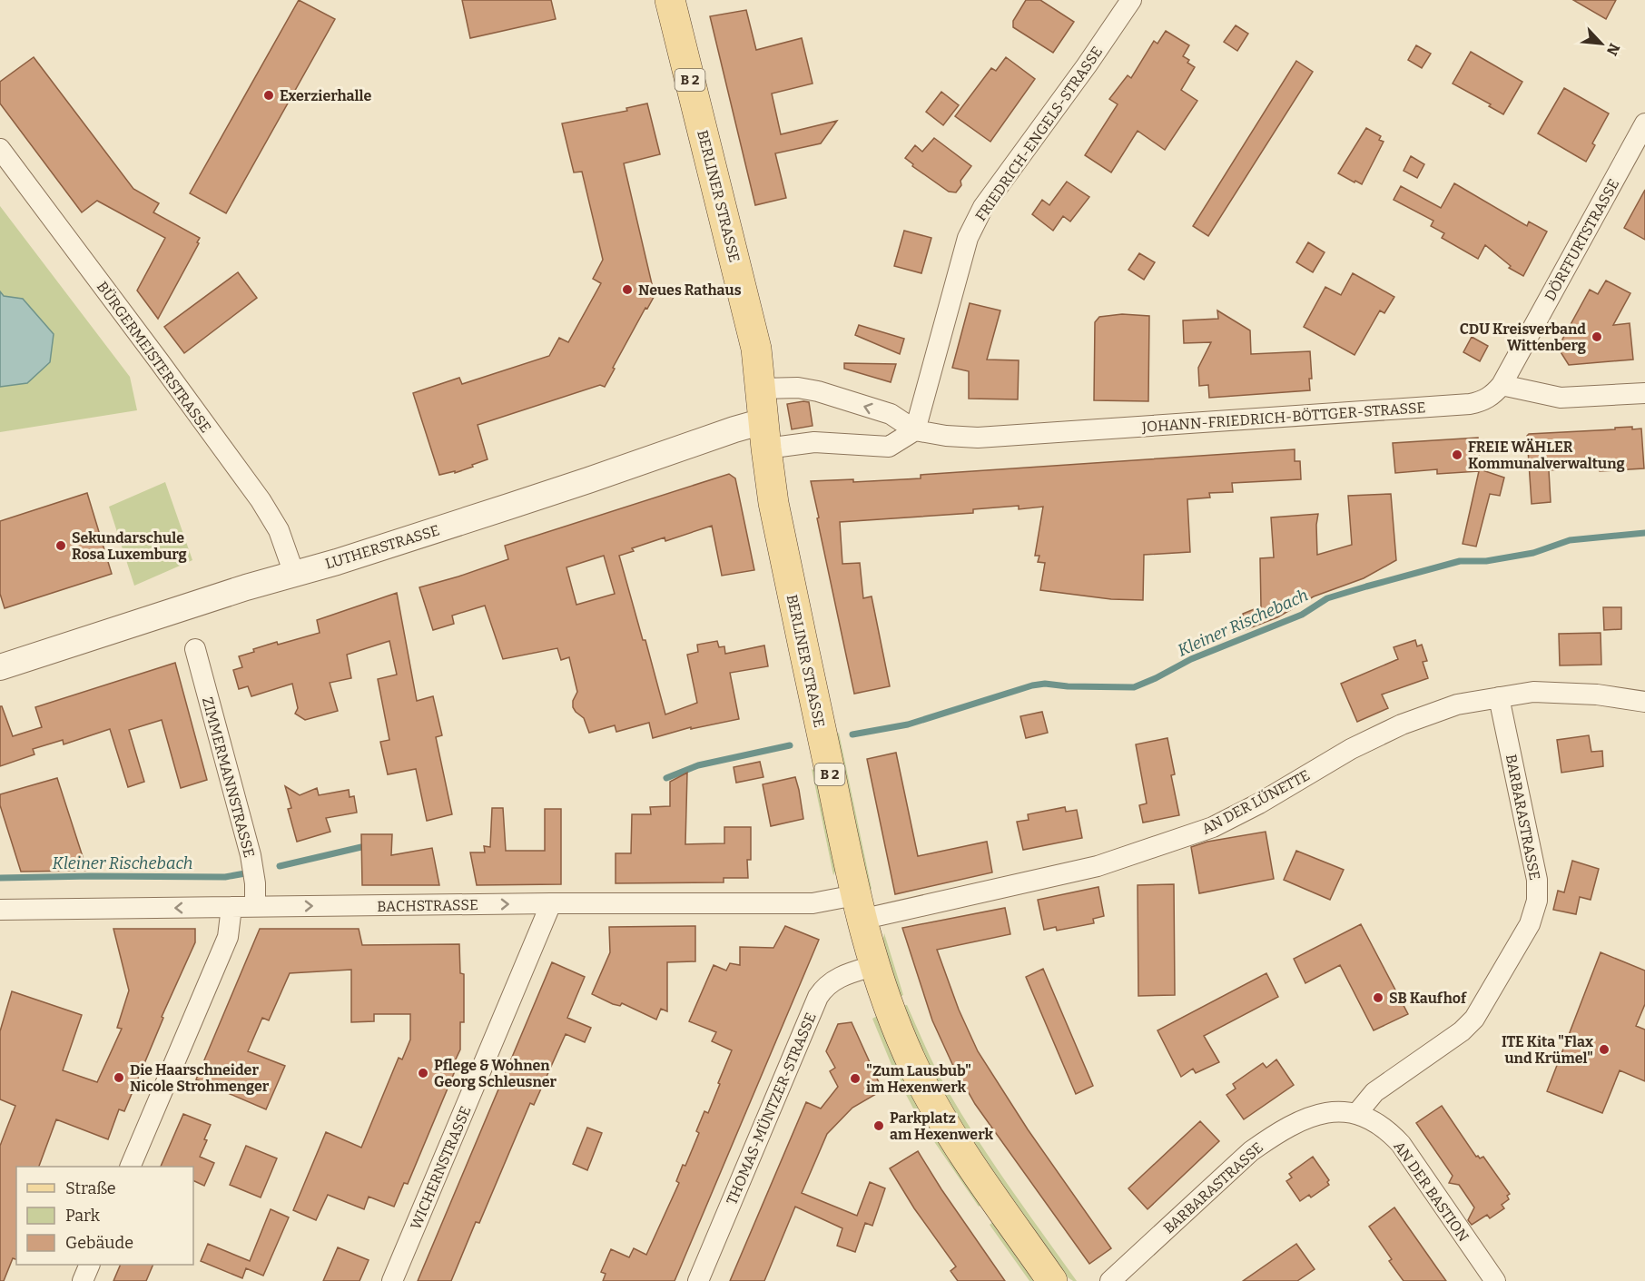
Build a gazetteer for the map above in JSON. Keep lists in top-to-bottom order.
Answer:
{
  "streets": {
    "main road": ["B 2", "BERLINER STRASSE"],
    "street": [
      "FRIEDRICH-ENGELS-STRASSE",
      "DÖRFFURTSTRASSE",
      "BÜRGERMEISTERSTRASSE",
      "JOHANN-FRIEDRICH-BÖTTGER-STRASSE",
      "LUTHERSTRASSE",
      "ZIMMERMANNSTRASSE",
      "AN DER LÜNETTE",
      "BARBARASTRASSE",
      "BACHSTRASSE",
      "THOMAS-MÜNTZER-STRASSE",
      "WICHERNSTRASSE",
      "AN DER BASTION"
    ]
  },
  "crossings": [
    ["FRIEDRICH-ENGELS-STRASSE", "JOHANN-FRIEDRICH-BÖTTGER-STRASSE"],
    ["BERLINER STRASSE", "JOHANN-FRIEDRICH-BÖTTGER-STRASSE"],
    ["BERLINER STRASSE", "LUTHERSTRASSE"],
    ["BERLINER STRASSE", "AN DER LÜNETTE"],
    ["BERLINER STRASSE", "BACHSTRASSE"],
    ["BERLINER STRASSE", "THOMAS-MÜNTZER-STRASSE"],
    ["DÖRFFURTSTRASSE", "JOHANN-FRIEDRICH-BÖTTGER-STRASSE"],
    ["BÜRGERMEISTERSTRASSE", "LUTHERSTRASSE"],
    ["ZIMMERMANNSTRASSE", "BACHSTRASSE"],
    ["AN DER LÜNETTE", "BARBARASTRASSE"],
    ["AN DER LÜNETTE", "BACHSTRASSE"],
    ["BARBARASTRASSE", "AN DER BASTION"],
    ["BACHSTRASSE", "WICHERNSTRASSE"]
  ],
  "water": ["Kleiner Rischebach"],
  "places": [
    "Exerzierhalle",
    "Neues Rathaus",
    "CDU Kreisverband Wittenberg",
    "FREIE WÄHLER Kommunalverwaltung",
    "Sekundarschule Rosa Luxemburg",
    "SB Kaufhof",
    "ITE Kita \"Flax und Krümel\"",
    "Pflege & Wohnen Georg Schleusner",
    "Die Haarschneider Nicole Strohmenger",
    "\"Zum Lausbub\" im Hexenwerk",
    "Parkplatz am Hexenwerk"
  ],
  "legend": ["Straße", "Park", "Gebäude"],
  "north": "bottom right"
}
